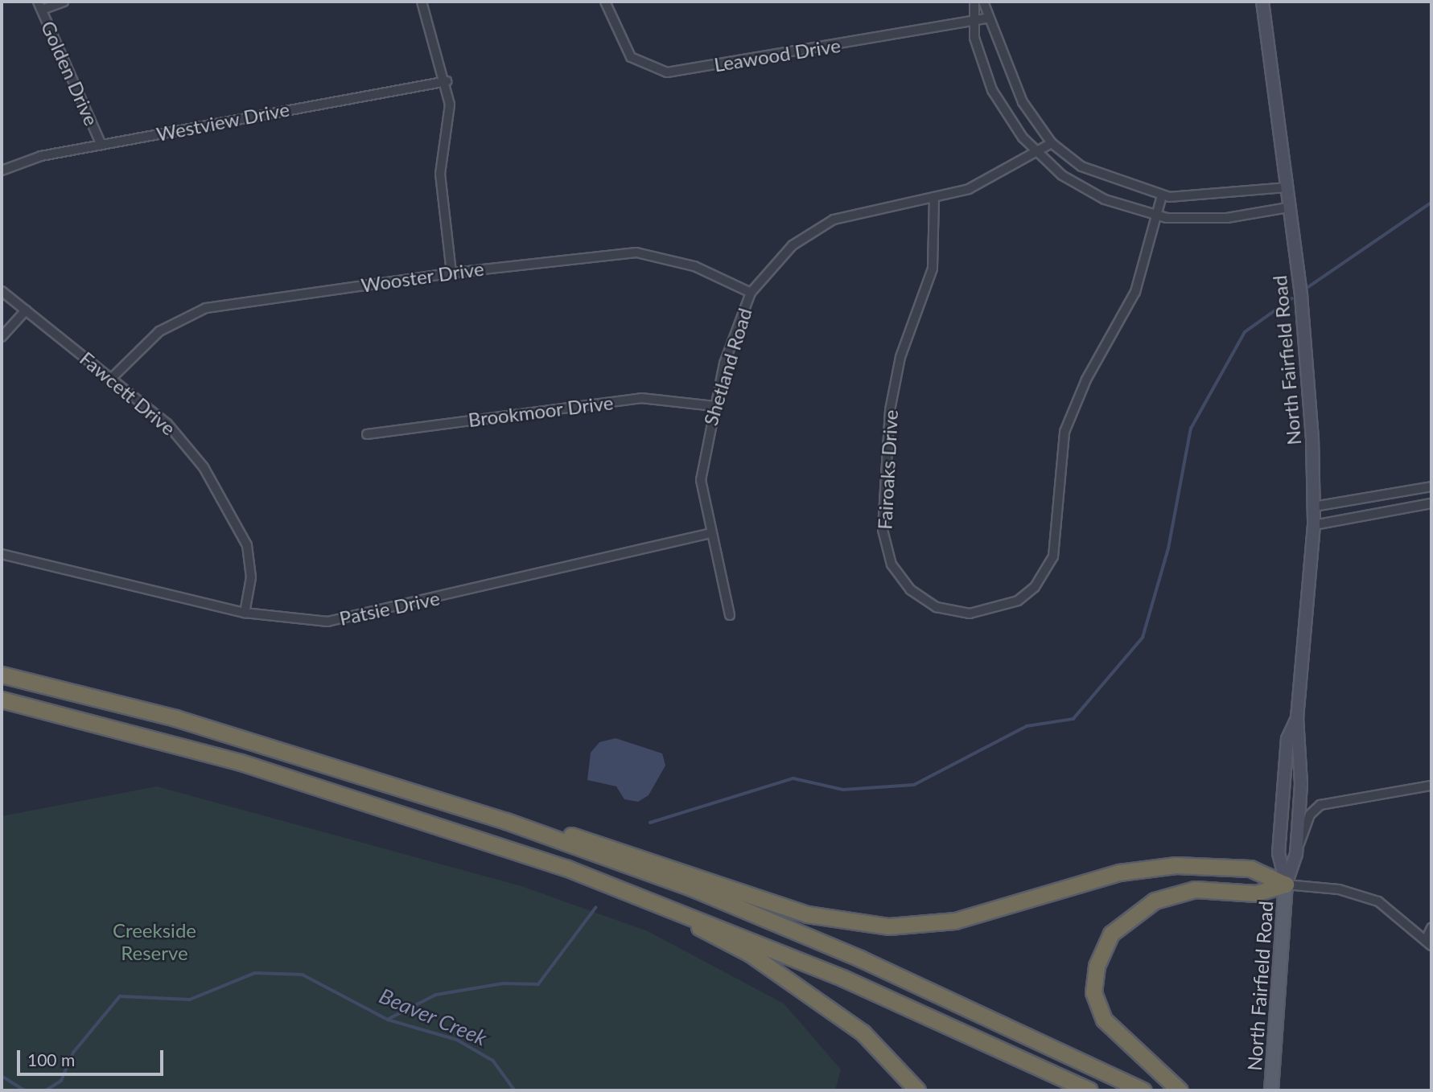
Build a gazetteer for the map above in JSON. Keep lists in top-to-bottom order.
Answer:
{
  "streets": {
    "main road": ["North Fairfield Road"],
    "street": [
      "Leawood Drive",
      "Golden Drive",
      "Westview Drive",
      "Wooster Drive",
      "Shetland Road",
      "Fawcett Drive",
      "Brookmoor Drive",
      "Fairoaks Drive",
      "Patsie Drive"
    ]
  },
  "crossings": [
    ["Golden Drive", "Westview Drive"],
    ["Wooster Drive", "Shetland Road"],
    ["Wooster Drive", "Fawcett Drive"],
    ["Shetland Road", "Brookmoor Drive"],
    ["Shetland Road", "Fairoaks Drive"],
    ["Shetland Road", "Patsie Drive"],
    ["Fawcett Drive", "Patsie Drive"]
  ],
  "water": ["Beaver Creek"],
  "parks": ["Creekside Reserve"],
  "scale_bar": "100 m"
}
